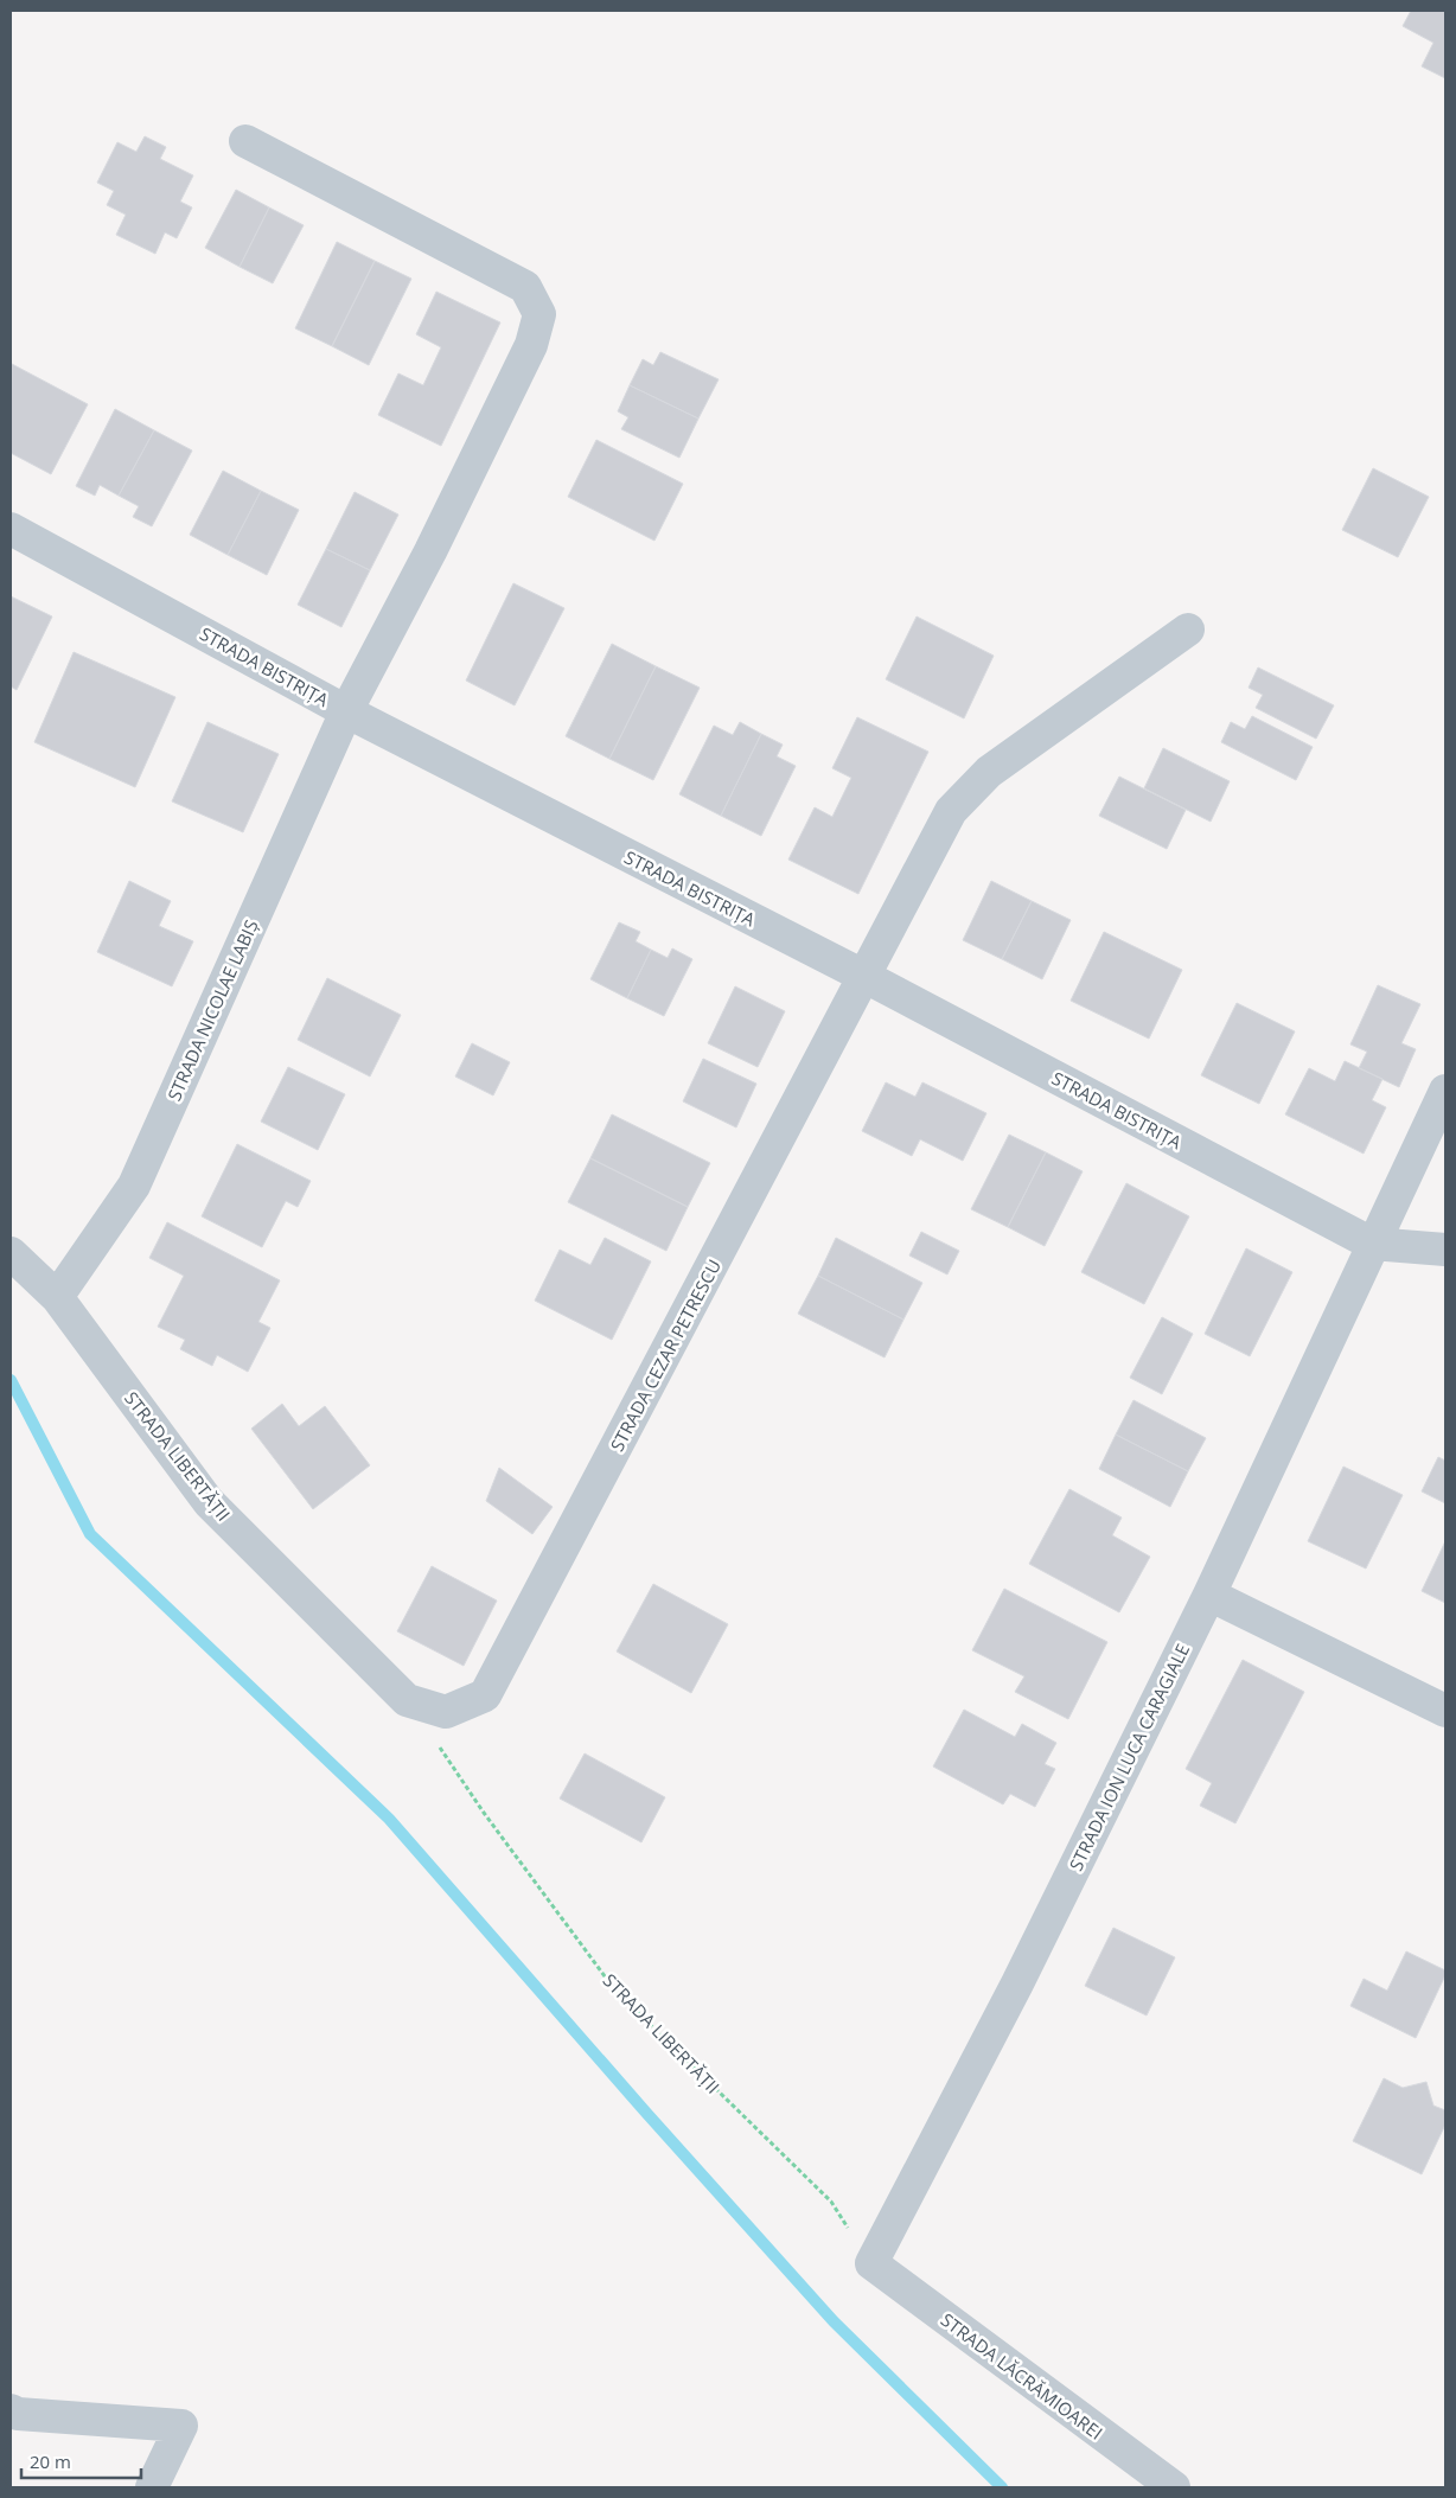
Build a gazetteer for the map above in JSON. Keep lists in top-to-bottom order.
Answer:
{
  "streets": {
    "street": [
      "STRADA BISTRIȚA",
      "STRADA NICOLAE LABIȘ",
      "STRADA CEZAR PETRESCU",
      "STRADA LIBERTĂȚII",
      "STRADA ION LUCA CARAGIALE",
      "STRADA LĂCRĂMIOAREI"
    ]
  },
  "crossings": [
    ["STRADA BISTRIȚA", "STRADA NICOLAE LABIȘ"],
    ["STRADA BISTRIȚA", "STRADA CEZAR PETRESCU"],
    ["STRADA BISTRIȚA", "STRADA ION LUCA CARAGIALE"],
    ["STRADA NICOLAE LABIȘ", "STRADA LIBERTĂȚII"],
    ["STRADA CEZAR PETRESCU", "STRADA LIBERTĂȚII"],
    ["STRADA LIBERTĂȚII", "STRADA ION LUCA CARAGIALE"],
    ["STRADA LIBERTĂȚII", "STRADA LĂCRĂMIOAREI"],
    ["STRADA ION LUCA CARAGIALE", "STRADA LĂCRĂMIOAREI"]
  ],
  "scale_bar": "20 m"
}
